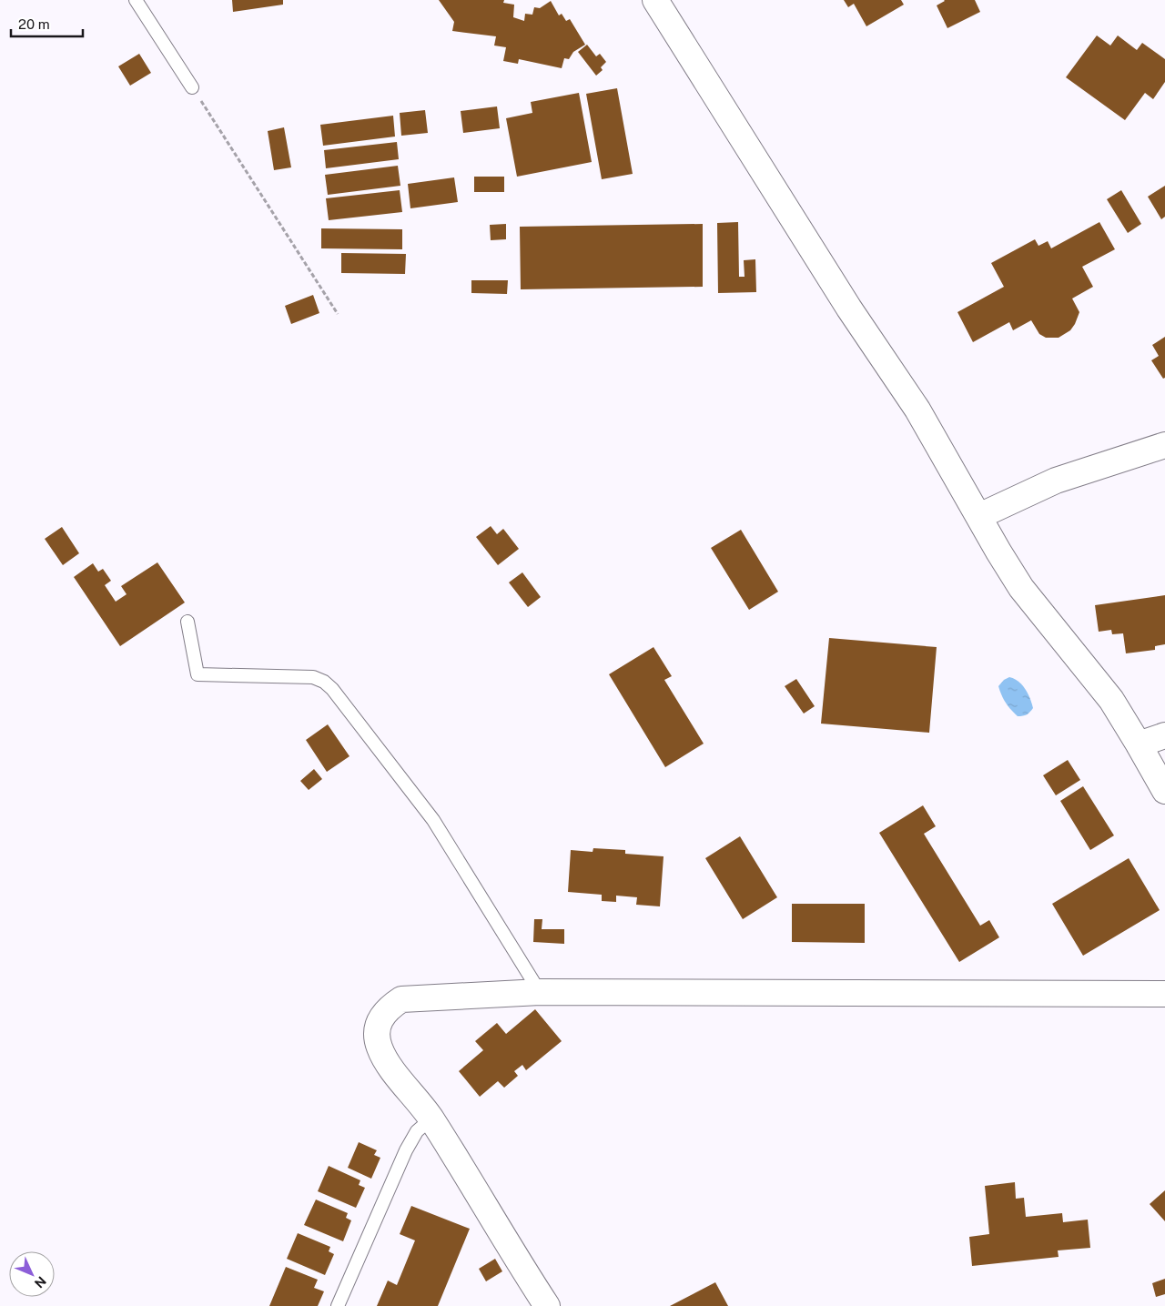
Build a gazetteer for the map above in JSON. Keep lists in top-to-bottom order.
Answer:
{
  "scale_bar": "20 m",
  "north": "bottom right"
}
